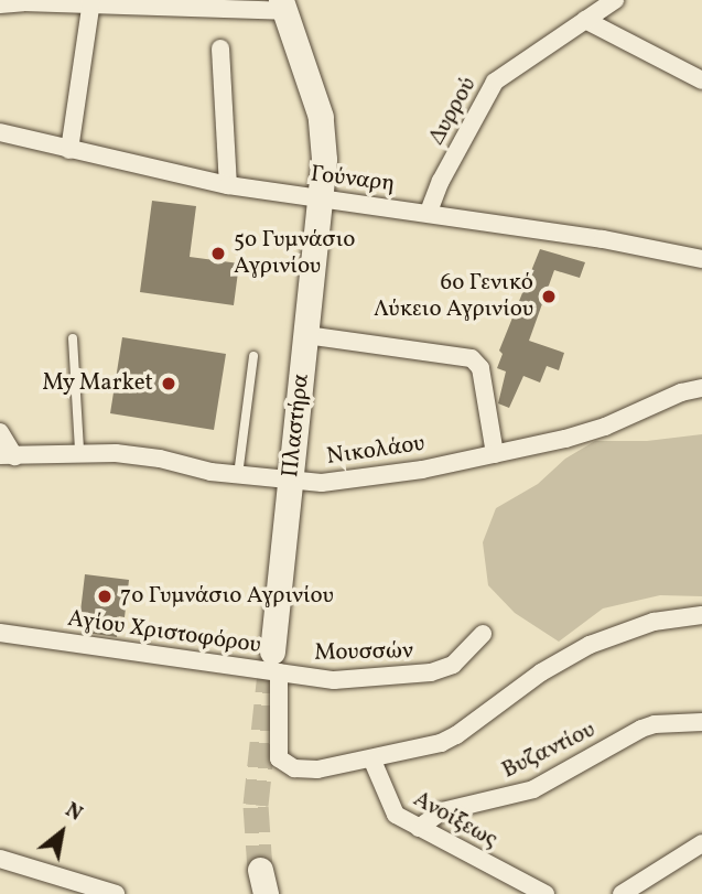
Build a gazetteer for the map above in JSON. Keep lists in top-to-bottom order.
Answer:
{
  "streets": {
    "main road": ["Πλαστήρα"],
    "street": [
      "Δυρρού",
      "Γούναρη",
      "Νικολάου",
      "Αγίου Χριστοφόρου",
      "Μουσσών",
      "Βυζαντίου",
      "Ανοίξεως"
    ]
  },
  "crossings": [
    ["Δυρρού", "Γούναρη"],
    ["Γούναρη", "Πλαστήρα"],
    ["Πλαστήρα", "Νικολάου"],
    ["Πλαστήρα", "Αγίου Χριστοφόρου"],
    ["Πλαστήρα", "Μουσσών"],
    ["Αγίου Χριστοφόρου", "Μουσσών"],
    ["Αγίου Χριστοφόρου", "Ανοίξεως"],
    ["Βυζαντίου", "Ανοίξεως"]
  ],
  "places": [
    "5ο Γυμνάσιο Αγρινίου",
    "6ο Γενικό Λύκειο Αγρινίου",
    "My Market",
    "7ο Γυμνάσιο Αγρινίου"
  ],
  "north": "top right"
}
